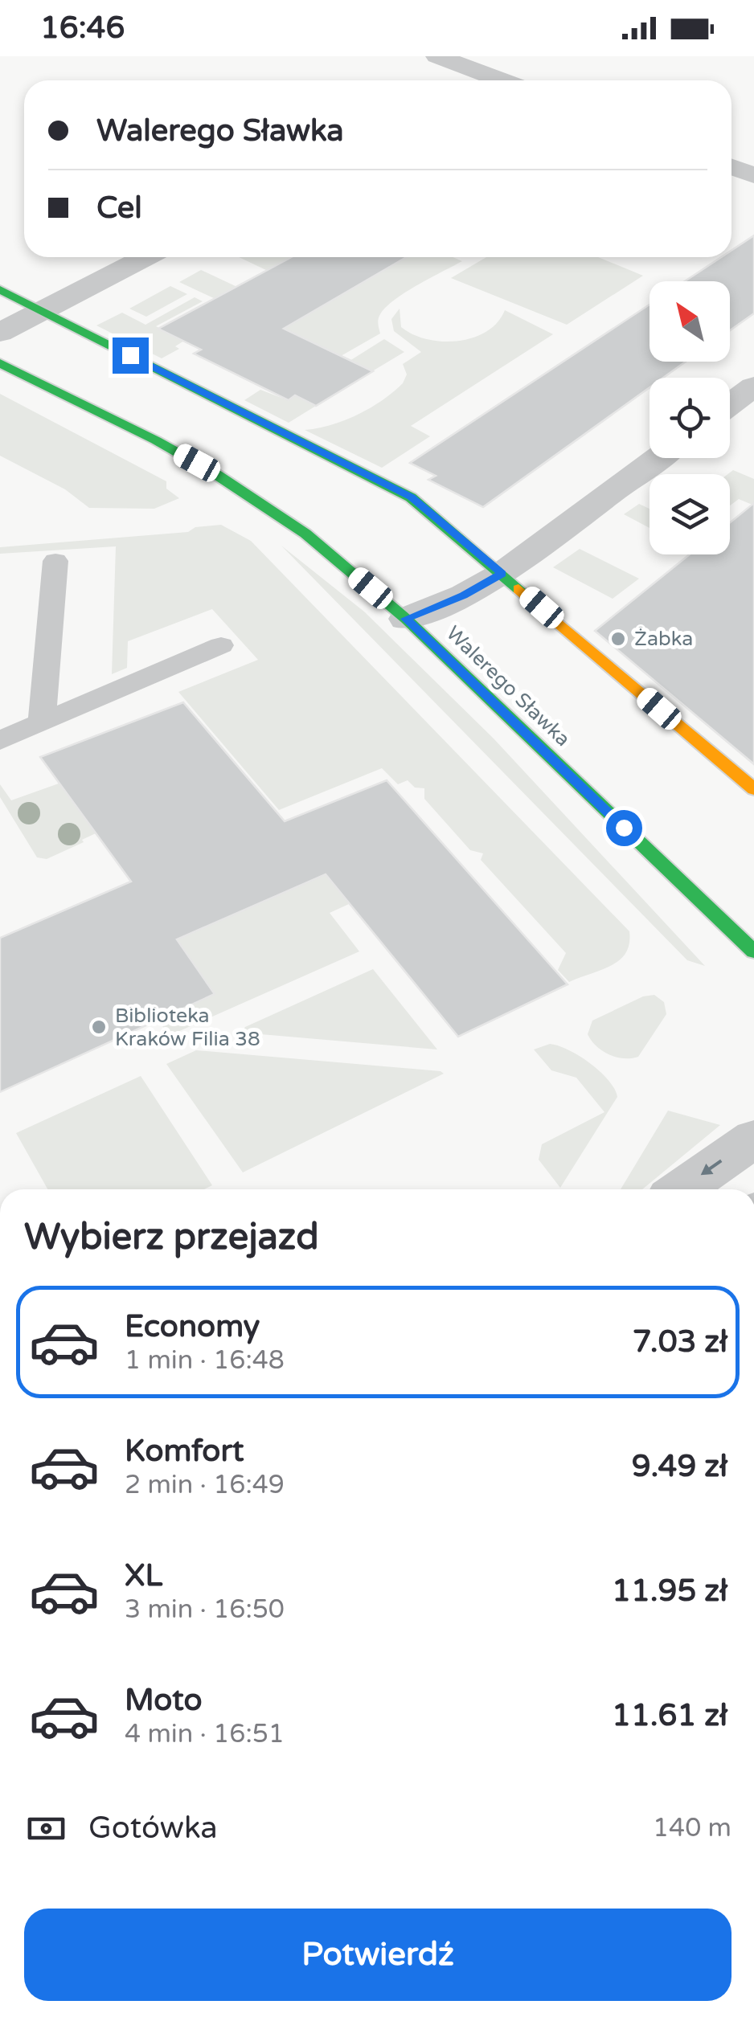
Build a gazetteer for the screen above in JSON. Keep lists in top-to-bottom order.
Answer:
{
  "streets": {
    "street": ["Walerego Sławka"]
  },
  "places": ["Żabka", "Biblioteka Kraków Filia 38"],
  "north": "top left",
  "page": {
    "status": "16:46",
    "banner": ["Walerego Sławka", "Cel"],
    "heading": "Wybierz przejazd",
    "list": [
      {
        "name": "Economy",
        "note": "1 min · 16:48",
        "value": "7.03 zł"
      },
      {
        "name": "Komfort",
        "note": "2 min · 16:49",
        "value": "9.49 zł"
      },
      {
        "name": "XL",
        "note": "3 min · 16:50",
        "value": "11.95 zł"
      },
      {
        "name": "Moto",
        "note": "4 min · 16:51",
        "value": "11.61 zł"
      }
    ],
    "pay": ["Gotówka", "140 m"],
    "buttons": "Potwierdź"
  }
}
